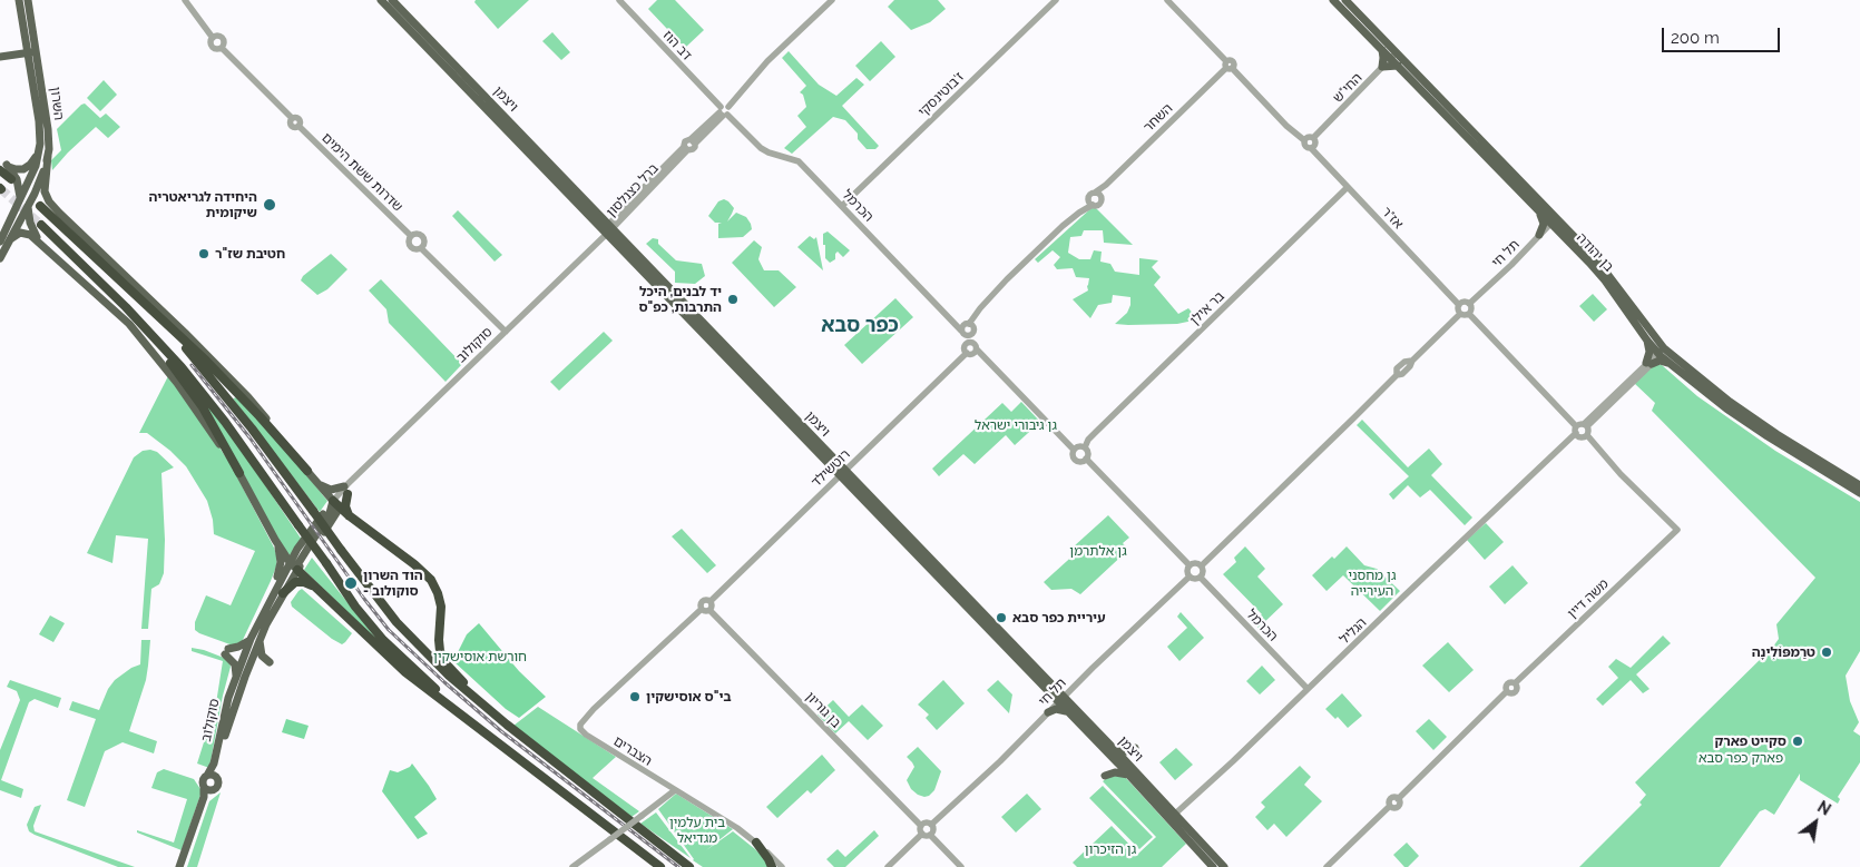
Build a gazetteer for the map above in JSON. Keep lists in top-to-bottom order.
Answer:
{
  "streets": {
    "main road": [
      "ויצמן",
      "השרון",
      "בן יהודה",
      "סוקולוב"
    ],
    "street": [
      "דב הוז",
      "החי\"ש",
      "ז'בוטינסקי",
      "השחר",
      "שדרות ששת הימים",
      "ברל כצנלסון",
      "הכרמל",
      "אז\"ר",
      "תל חי",
      "בר אילן",
      "רוטשילד",
      "משה דיין",
      "הגליל",
      "בן גוריון",
      "הצברים"
    ]
  },
  "crossings": [
    ["דב הוז", "ברל כצנלסון"],
    ["דב הוז", "הכרמל"],
    ["החי\"ש", "אז\"ר"],
    ["החי\"ש", "בן יהודה"],
    ["ז'בוטינסקי", "הכרמל"],
    ["ויצמן", "ברל כצנלסון"],
    ["ויצמן", "תל חי"],
    ["ויצמן", "סוקולוב"],
    ["ויצמן", "רוטשילד"],
    ["ויצמן", "הגליל"],
    ["ברל כצנלסון", "הכרמל"],
    ["ברל כצנלסון", "סוקולוב"],
    ["הכרמל", "תל חי"],
    ["הכרמל", "הגליל"],
    ["אז\"ר", "תל חי"],
    ["אז\"ר", "בר אילן"],
    ["בן יהודה", "תל חי"],
    ["תל חי", "בן גוריון"],
    ["רוטשילד", "בן גוריון"],
    ["רוטשילד", "הצברים"],
    ["משה דיין", "הגליל"],
    ["בן גוריון", "הצברים"]
  ],
  "districts": ["כפר סבא"],
  "parks": [
    "גן גיבורי ישראל",
    "גן אלתרמן",
    "גן מחסני העירייה",
    "חורשת אוסישקין",
    "פארק כפר סבא",
    "בית עלמין מגדיאל",
    "גן הזיכרון"
  ],
  "places": [
    "היחידה לגריאטריה שיקומית",
    "חטיבת שז\"ר",
    "יד לבנים, היכל התרבות, כפ\"ס",
    "הוד השרון - סוקולוב",
    "עיריית כפר סבא",
    "טרַמפּוֹלִינָה",
    "בי\"ס אוסישקין",
    "סקייט פארק"
  ],
  "scale_bar": "200 m",
  "north": "top right"
}
